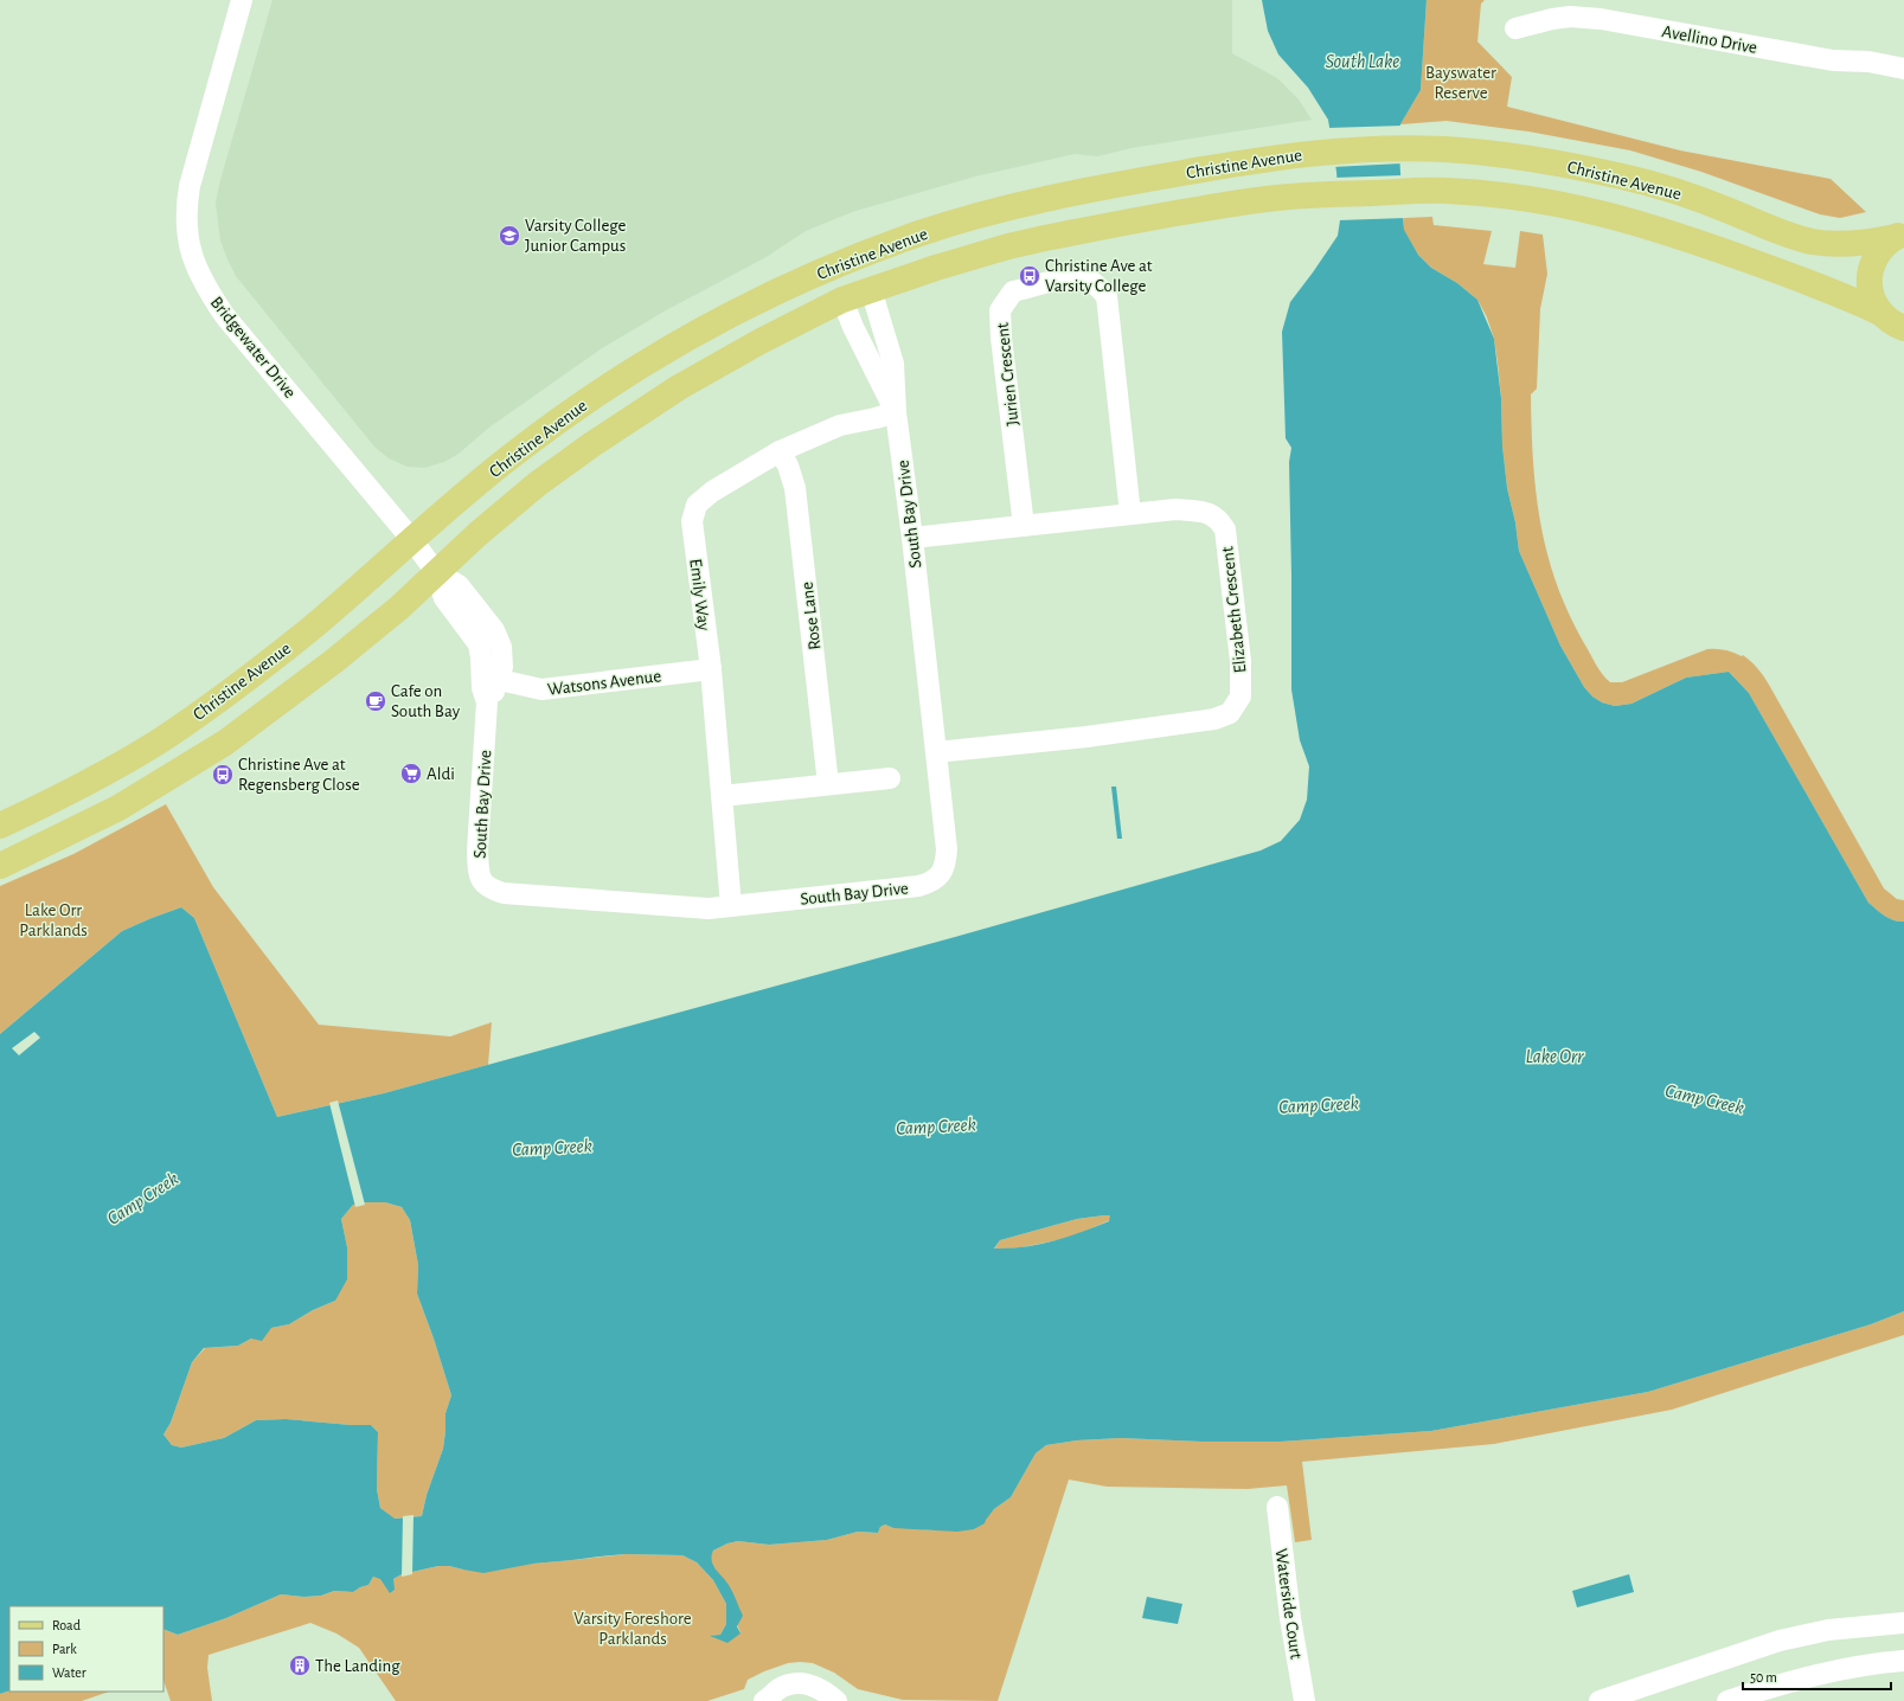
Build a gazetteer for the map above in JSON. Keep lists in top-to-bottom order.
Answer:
{
  "streets": {
    "main road": ["Christine Avenue"],
    "street": [
      "Avellino Drive",
      "Bridgewater Drive",
      "Jurien Crescent",
      "South Bay Drive",
      "Emily Way",
      "Elizabeth Crescent",
      "Rose Lane",
      "Watsons Avenue",
      "Waterside Court"
    ]
  },
  "crossings": [
    ["Christine Avenue", "Bridgewater Drive"],
    ["Christine Avenue", "South Bay Drive"],
    ["Bridgewater Drive", "South Bay Drive"],
    ["Jurien Crescent", "Elizabeth Crescent"],
    ["South Bay Drive", "Emily Way"],
    ["South Bay Drive", "Elizabeth Crescent"],
    ["South Bay Drive", "Watsons Avenue"],
    ["Emily Way", "Rose Lane"],
    ["Emily Way", "Watsons Avenue"]
  ],
  "water": ["South Lake", "Lake Orr", "Camp Creek"],
  "parks": ["Bayswater Reserve", "Lake Orr Parklands", "Varsity Foreshore Parklands"],
  "places": {
    "school or university": ["Varsity College Junior Campus"],
    "bus stop": ["Christine Ave at Varsity College", "Christine Ave at Regensberg Close"],
    "cafe": ["Cafe on South Bay"],
    "supermarket": ["Aldi"],
    "building": ["The Landing"]
  },
  "legend": ["Road", "Park", "Water"],
  "scale_bar": "50 m"
}
